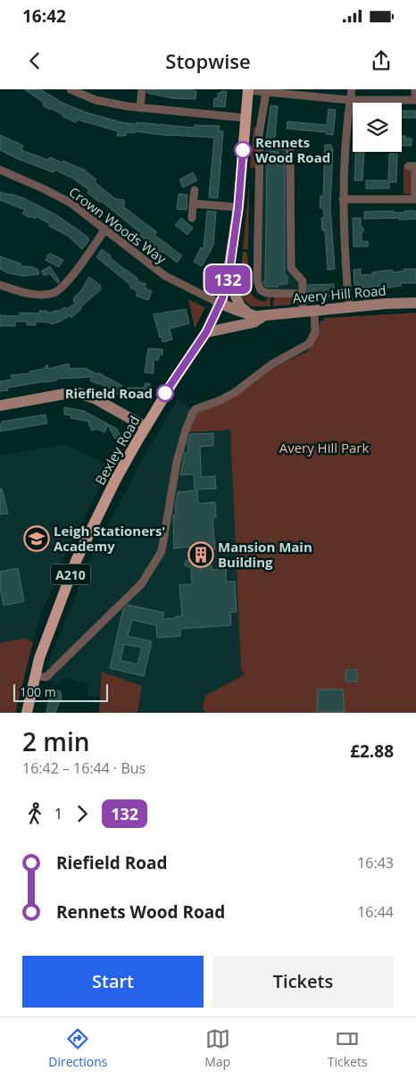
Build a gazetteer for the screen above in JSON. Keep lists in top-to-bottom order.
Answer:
{
  "streets": {
    "main road": ["Avery Hill Road", "Bexley Road", "A210"],
    "street": ["Crown Woods Way"]
  },
  "crossings": [
    ["Crown Woods Way", "Avery Hill Road"],
    ["Crown Woods Way", "Bexley Road"],
    ["Avery Hill Road", "Bexley Road"]
  ],
  "parks": ["Avery Hill Park"],
  "places": {
    "other": ["Rennets Wood Road", "Riefield Road"],
    "school or university": ["Leigh Stationers' Academy"],
    "building": ["Mansion Main Building"]
  },
  "lines": ["bus line 132"],
  "scale_bar": "100 m",
  "page": {
    "status": "16:42",
    "header": "Stopwise",
    "on_map": "132",
    "scale": "100 m",
    "heading": ["2 min", "16:42 – 16:44 · Bus", "£2.88"],
    "legs": ["1", "132"],
    "list": [
      {
        "name": "Riefield Road",
        "value": "16:43"
      },
      {
        "name": "Rennets Wood Road",
        "value": "16:44"
      }
    ],
    "buttons": ["Start", "Tickets"],
    "tabs": ["Directions", "Map", "Tickets"]
  }
}
